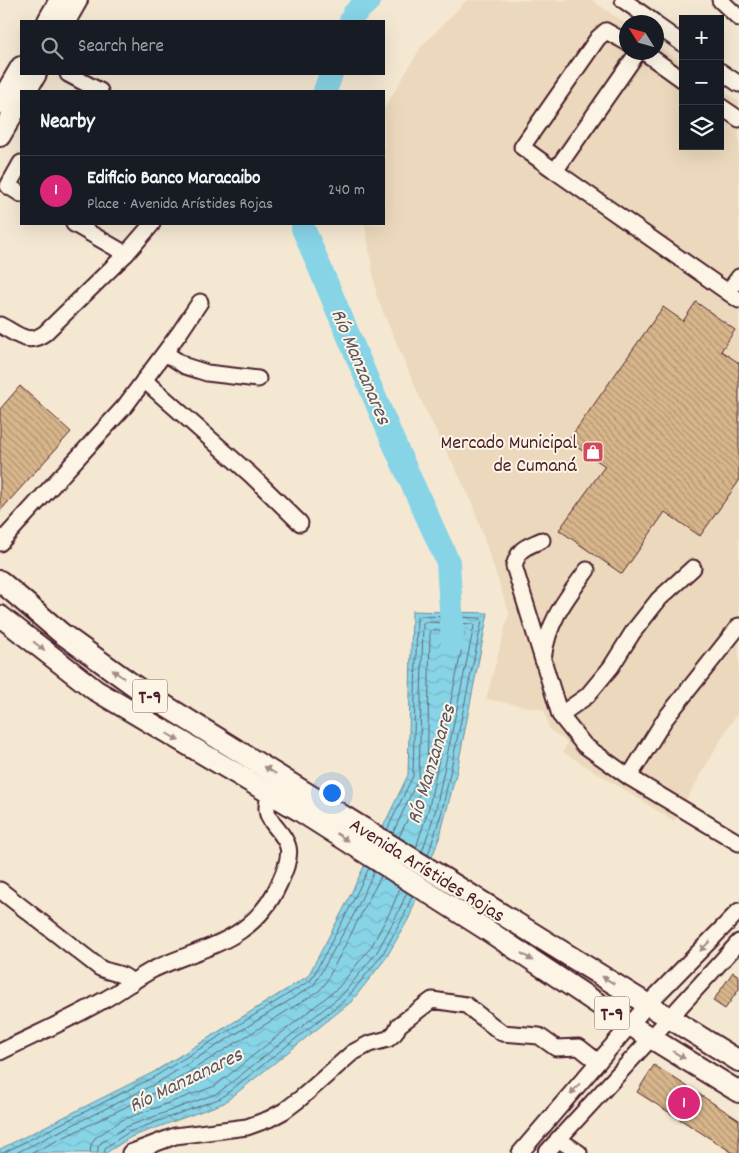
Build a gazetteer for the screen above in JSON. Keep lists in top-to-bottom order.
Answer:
{
  "streets": {
    "main road": ["T-9", "Avenida Arístides Rojas"]
  },
  "water": ["Río Manzanares"],
  "places": {
    "shop": ["Mercado Municipal de Cumaná"]
  },
  "north": "top left",
  "page": {
    "map_buttons": ["+", "−"],
    "search": "Search here",
    "heading": "Nearby",
    "list": [
      {
        "mark": "1",
        "name": "Edificio Banco Maracaibo",
        "note": "Place · Avenida Arístides Rojas",
        "value": "240 m"
      }
    ],
    "pins": "1"
  }
}
